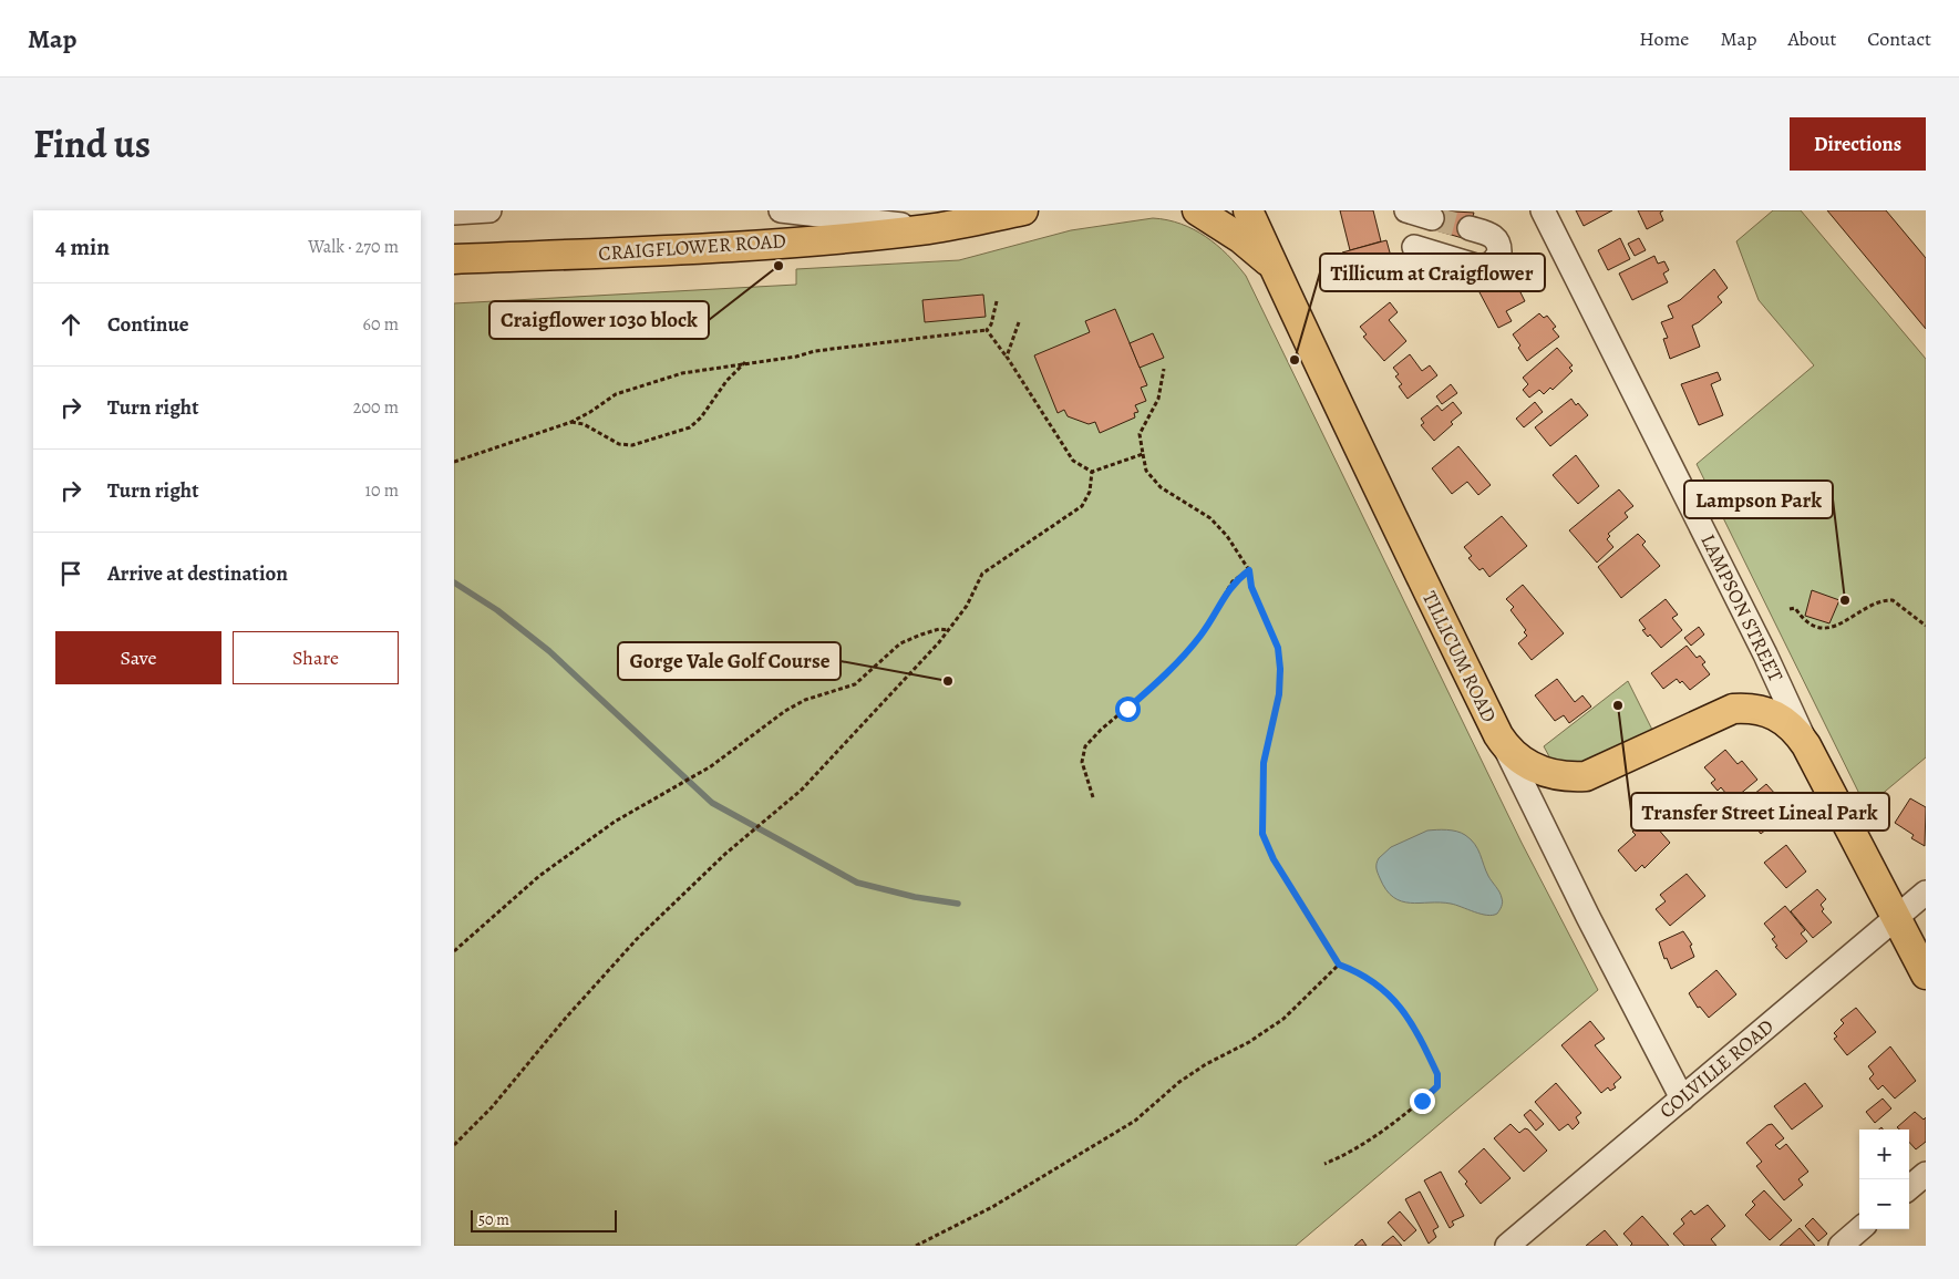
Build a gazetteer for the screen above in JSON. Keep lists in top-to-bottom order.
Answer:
{
  "streets": {
    "main road": ["CRAIGFLOWER ROAD", "LAMPSON STREET", "TILLICUM ROAD"],
    "street": ["COLVILLE ROAD"]
  },
  "crossings": [
    ["LAMPSON STREET", "COLVILLE ROAD"],
    ["TILLICUM ROAD", "COLVILLE ROAD"]
  ],
  "places": [
    "Craigflower 1030 block",
    "Tillicum at Craigflower",
    "Lampson Park",
    "Gorge Vale Golf Course",
    "Transfer Street Lineal Park"
  ],
  "scale_bar": "50 m",
  "page": {
    "header": "Map",
    "nav": [
      "Home",
      "Map",
      "About",
      "Contact"
    ],
    "title": "Find us",
    "buttons": [
      "Directions",
      ["Save", "Share"]
    ],
    "heading": ["4 min", "Walk · 270 m"],
    "list": [
      ["Continue", "60 m"],
      ["Turn right", "200 m"],
      ["Turn right", "10 m"],
      "Arrive at destination"
    ],
    "map_buttons": ["+", "−"],
    "scale": "50 m"
  }
}
